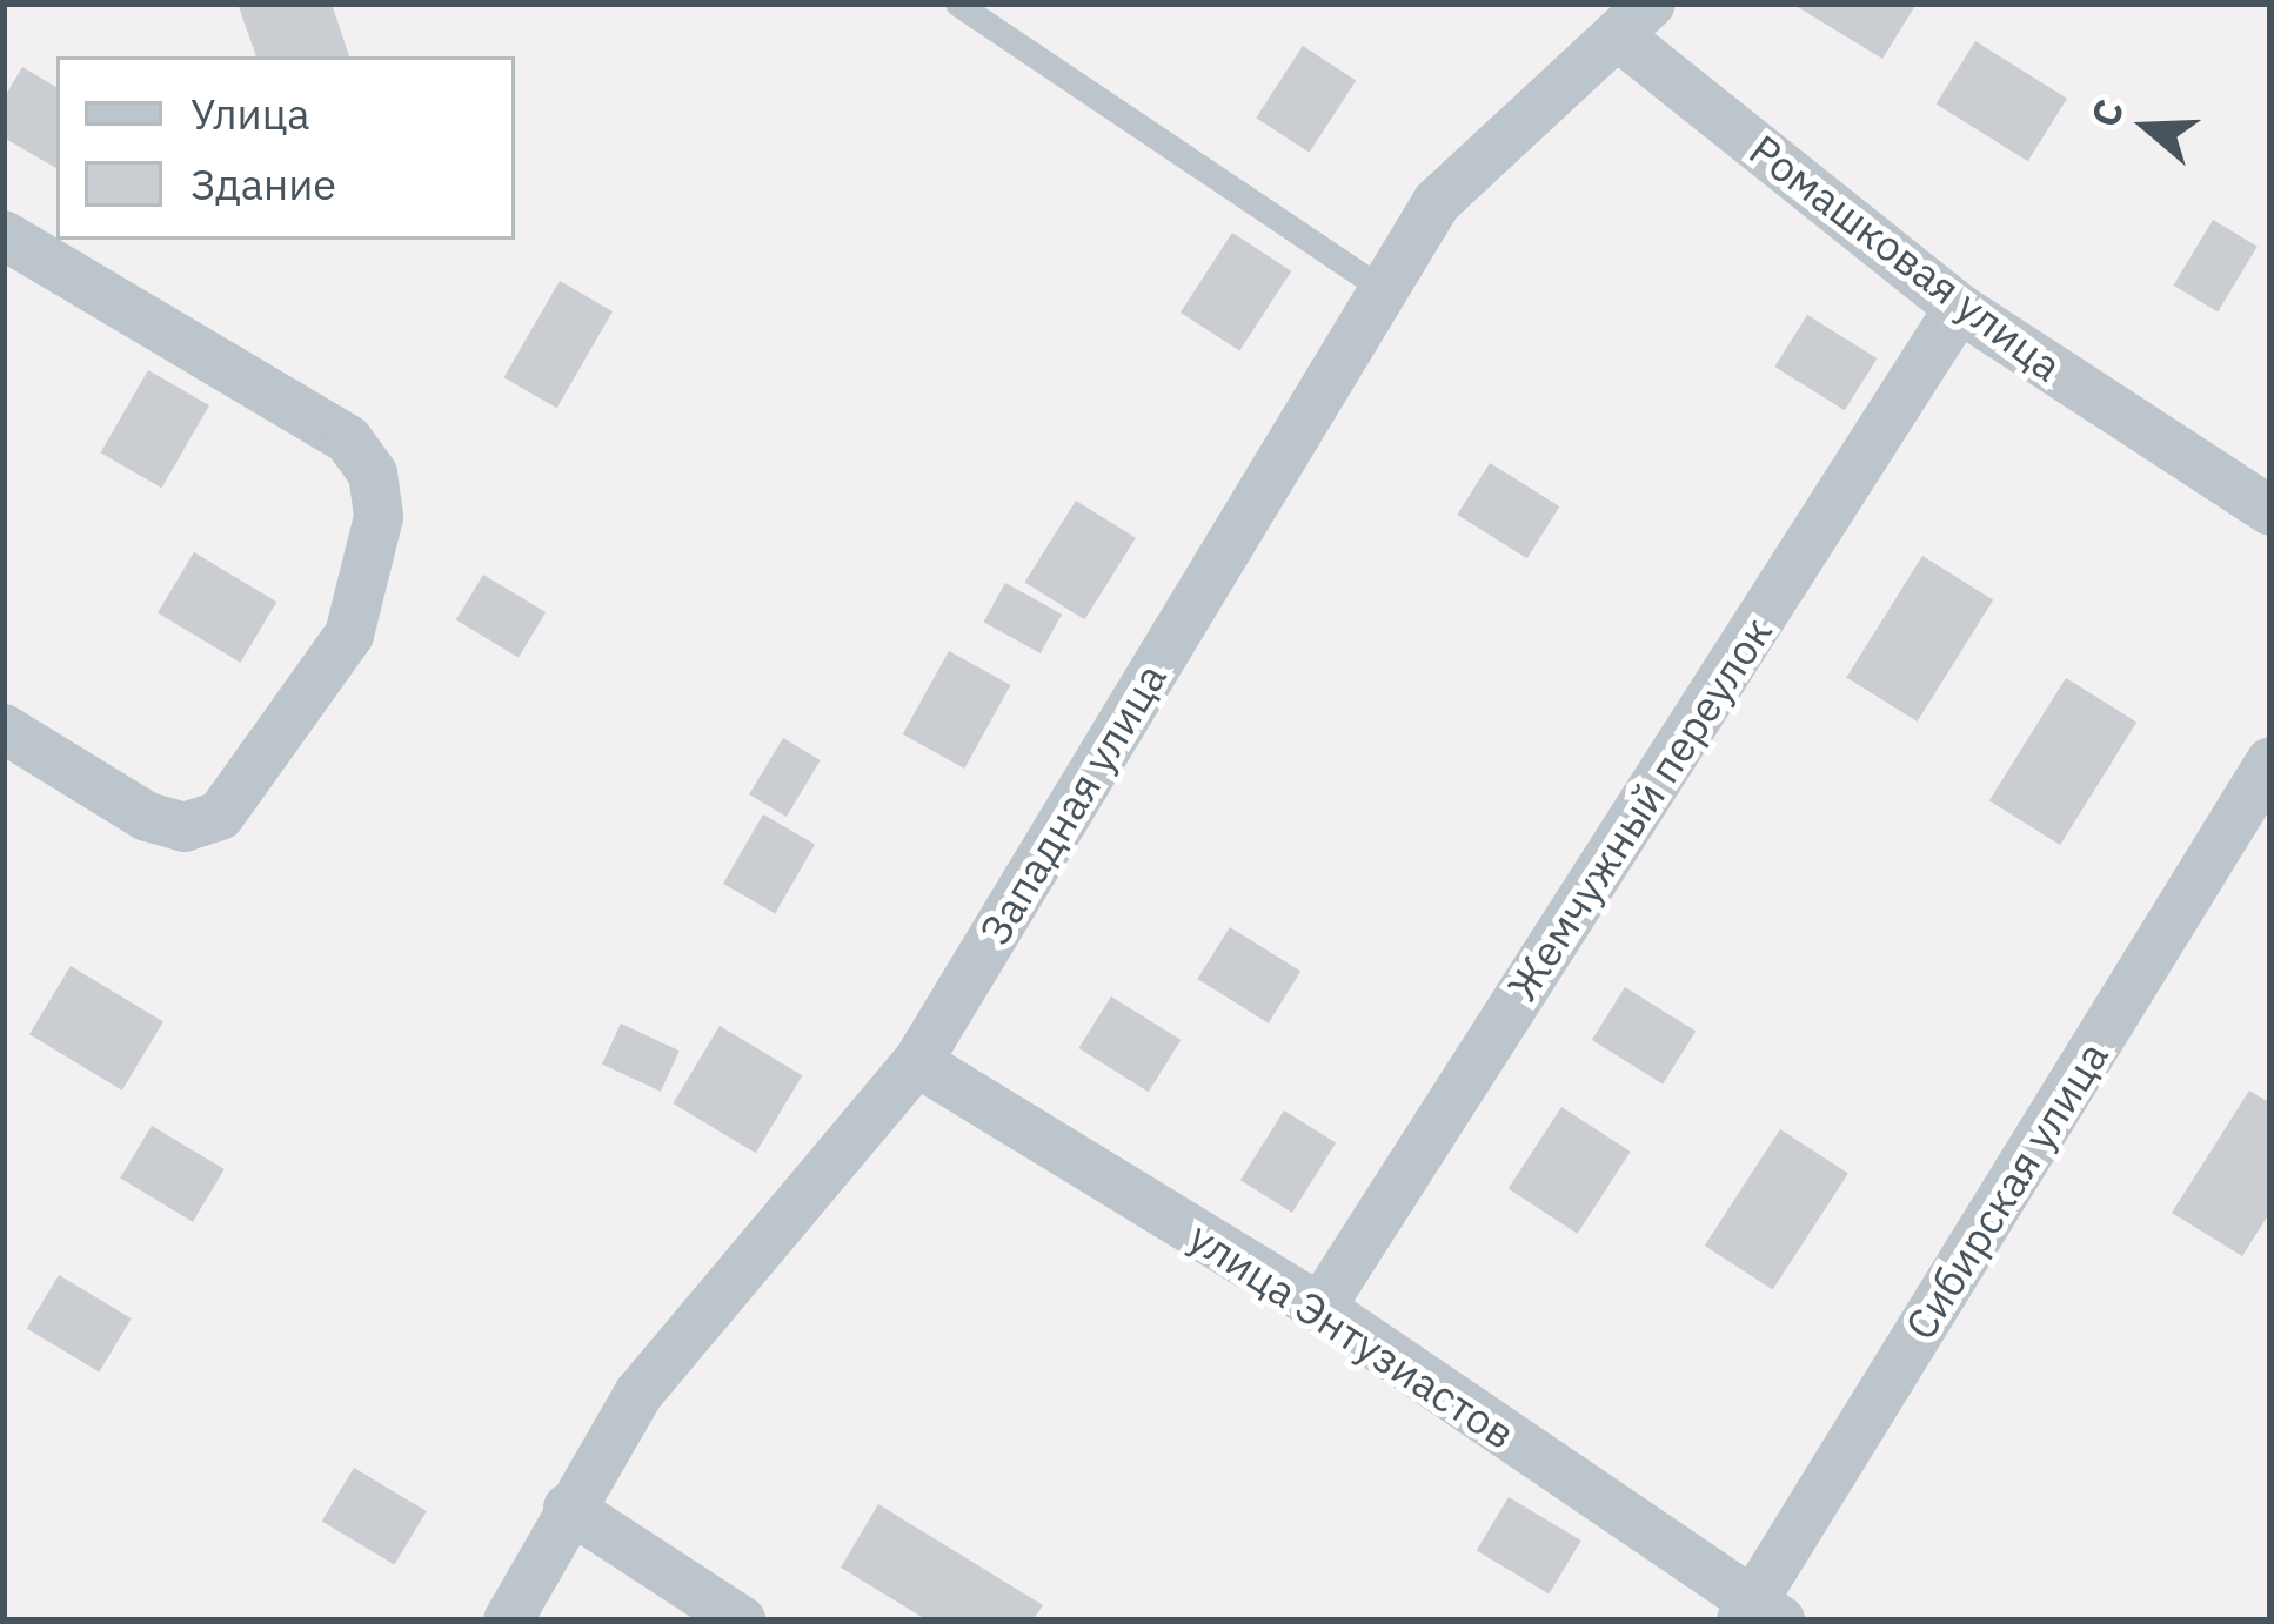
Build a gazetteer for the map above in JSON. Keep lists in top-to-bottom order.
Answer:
{
  "streets": {
    "street": [
      "Ромашковая улица",
      "Западная улица",
      "Жемчужный переулок",
      "Сибирская улица",
      "улица Энтузиастов"
    ]
  },
  "crossings": [
    ["Ромашковая улица", "Западная улица"],
    ["Ромашковая улица", "Жемчужный переулок"],
    ["Западная улица", "улица Энтузиастов"],
    ["Жемчужный переулок", "улица Энтузиастов"],
    ["Сибирская улица", "улица Энтузиастов"]
  ],
  "legend": ["Улица", "Здание"],
  "north": "left"
}
